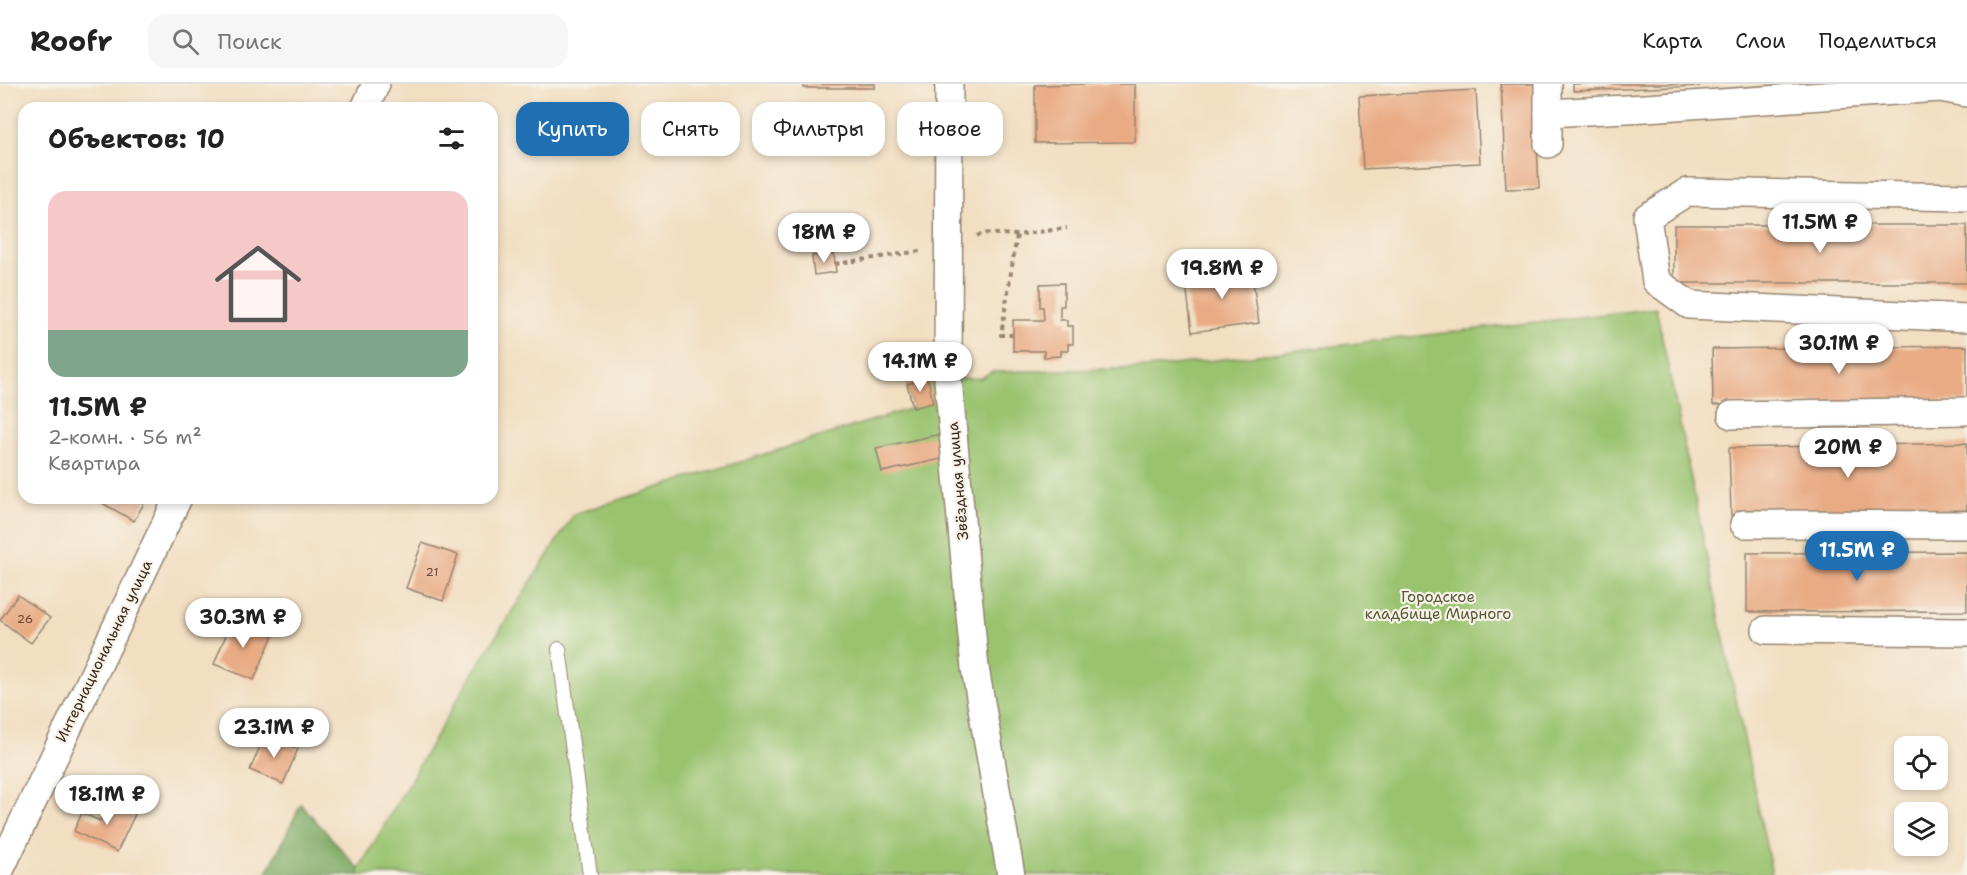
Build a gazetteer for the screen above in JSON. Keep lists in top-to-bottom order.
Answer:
{
  "streets": {
    "street": ["Звёздная улица", "Интернациональная улица"]
  },
  "parks": ["Городское кладбище Мирного"],
  "house_numbers": ["21", "26"],
  "page": {
    "header": "Roofr",
    "search": "Поиск",
    "nav": ["Карта", "Слои", "Поделиться"],
    "chip": [
      "Купить",
      "Снять",
      "Фильтры",
      "Новое"
    ],
    "heading": "Объектов: 10",
    "list": [
      {
        "name": "11.5M ₽",
        "note": "2-комн. · 56 m² · Квартира"
      }
    ],
    "price": [
      "11.5M ₽",
      "18M ₽",
      "19.8M ₽",
      "30.1M ₽",
      "14.1M ₽",
      "20M ₽",
      "11.5M ₽",
      "30.3M ₽",
      "23.1M ₽",
      "18.1M ₽"
    ]
  }
}
